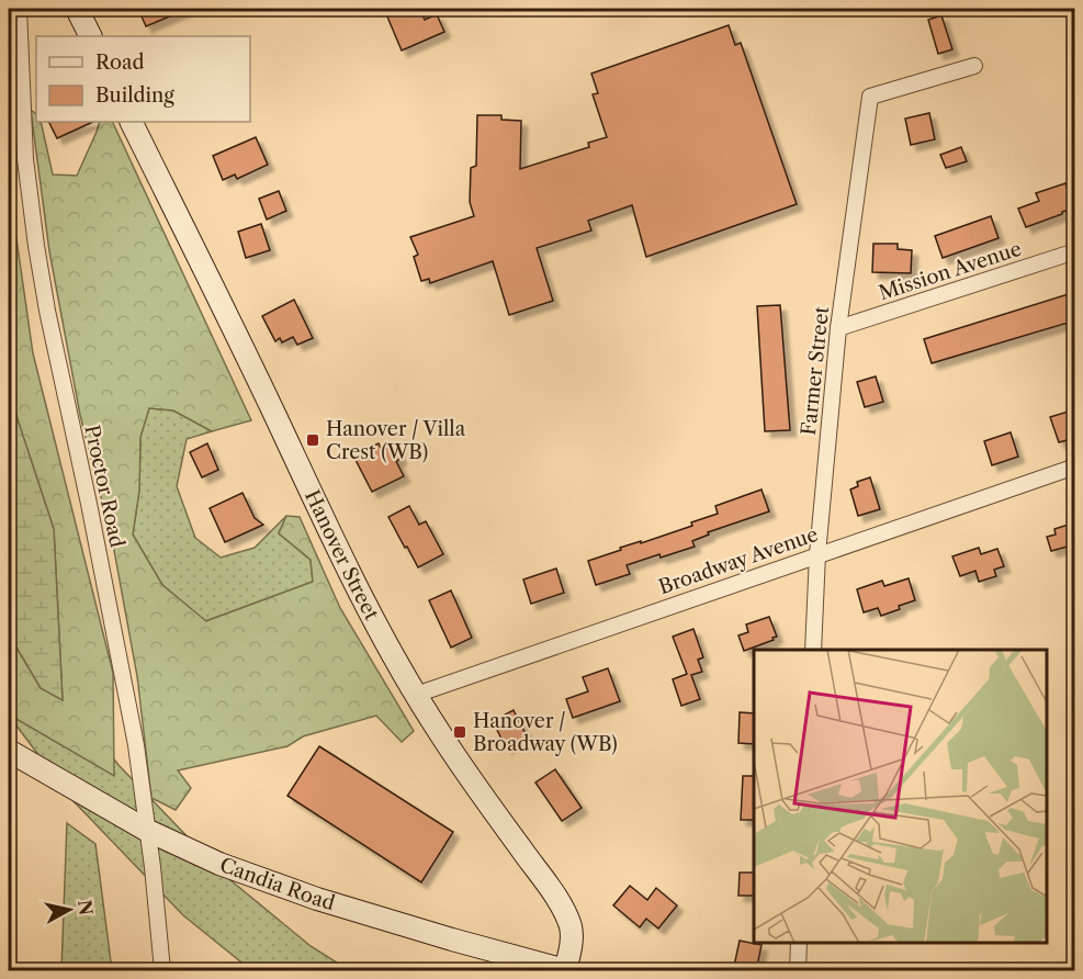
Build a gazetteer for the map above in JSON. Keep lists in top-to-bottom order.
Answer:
{
  "streets": {
    "main road": ["Hanover Street", "Candia Road"],
    "street": [
      "Mission Avenue",
      "Farmer Street",
      "Proctor Road",
      "Broadway Avenue"
    ]
  },
  "crossings": [
    ["Mission Avenue", "Farmer Street"],
    ["Farmer Street", "Broadway Avenue"],
    ["Proctor Road", "Candia Road"],
    ["Hanover Street", "Broadway Avenue"],
    ["Hanover Street", "Candia Road"]
  ],
  "places": {
    "transit": ["Hanover / Villa Crest (WB)", "Hanover / Broadway (WB)"]
  },
  "legend": ["Road", "Building"],
  "north": "right"
}
